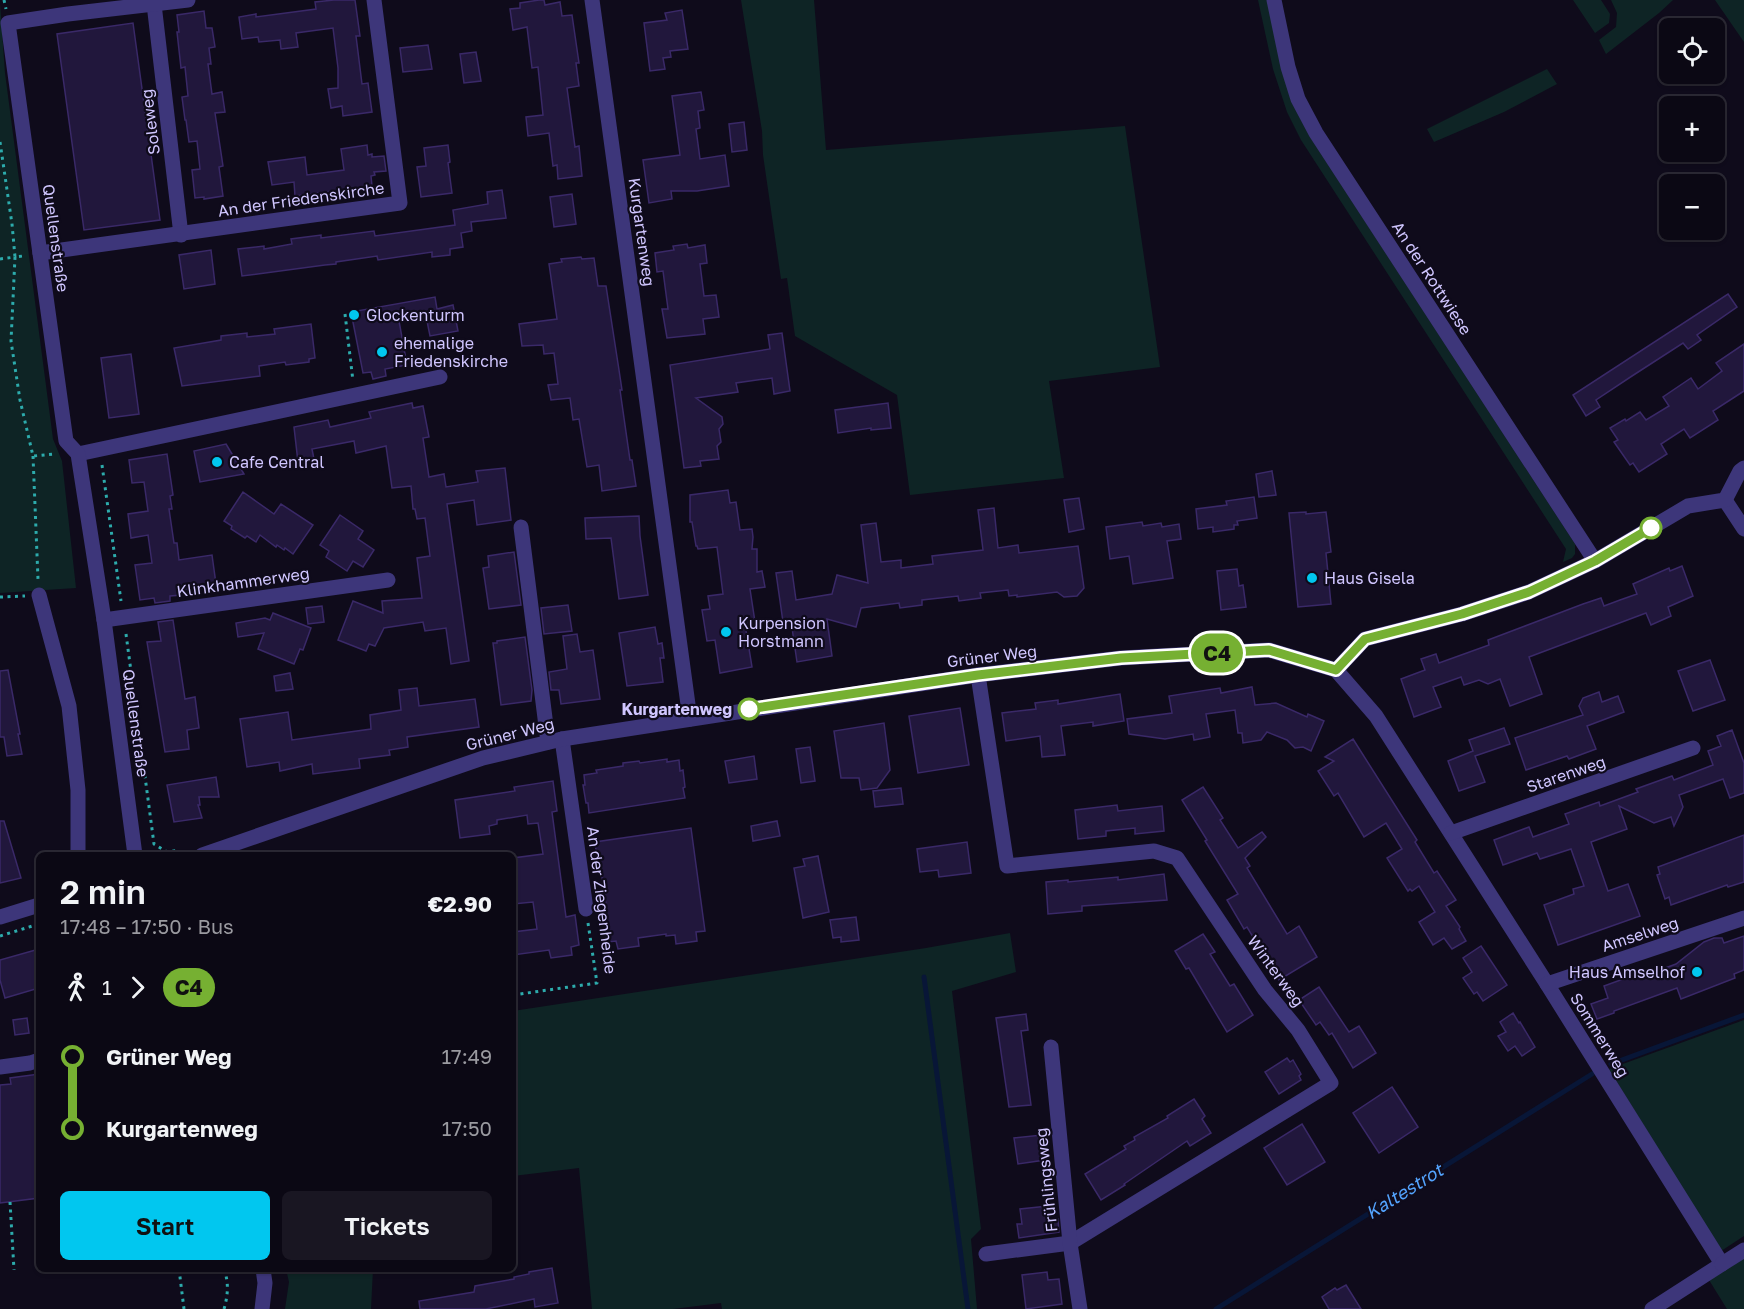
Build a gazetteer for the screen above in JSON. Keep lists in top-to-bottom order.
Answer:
{
  "streets": {
    "street": [
      "Soleweg",
      "An der Friedenskirche",
      "Kurgartenweg",
      "Quellenstraße",
      "An der Rottwiese",
      "Klinkhammerweg",
      "Grüner Weg",
      "Starenweg",
      "An der Ziegenheide",
      "Amselweg",
      "Winterweg",
      "Sommerweg",
      "Frühlingsweg"
    ]
  },
  "crossings": [
    ["Soleweg", "An der Friedenskirche"],
    ["Soleweg", "Quellenstraße"],
    ["An der Friedenskirche", "Quellenstraße"],
    ["Kurgartenweg", "Grüner Weg"],
    ["Quellenstraße", "Klinkhammerweg"],
    ["Grüner Weg", "An der Ziegenheide"],
    ["Grüner Weg", "Winterweg"],
    ["Grüner Weg", "Sommerweg"],
    ["Starenweg", "Sommerweg"],
    ["Amselweg", "Sommerweg"],
    ["Winterweg", "Frühlingsweg"]
  ],
  "water": ["Kaltestrot"],
  "places": [
    "Glockenturm",
    "ehemalige Friedenskirche",
    "Cafe Central",
    "Haus Gisela",
    "Kurpension Horstmann",
    "Kurgartenweg",
    "Haus Amselhof"
  ],
  "lines": ["bus line C4"],
  "page": {
    "on_map": "C4",
    "map_buttons": ["+", "−"],
    "heading": ["2 min", "17:48 – 17:50 · Bus", "€2.90"],
    "legs": ["1", "C4"],
    "list": [
      {
        "name": "Grüner Weg",
        "value": "17:49"
      },
      {
        "name": "Kurgartenweg",
        "value": "17:50"
      }
    ],
    "buttons": ["Start", "Tickets"]
  }
}
